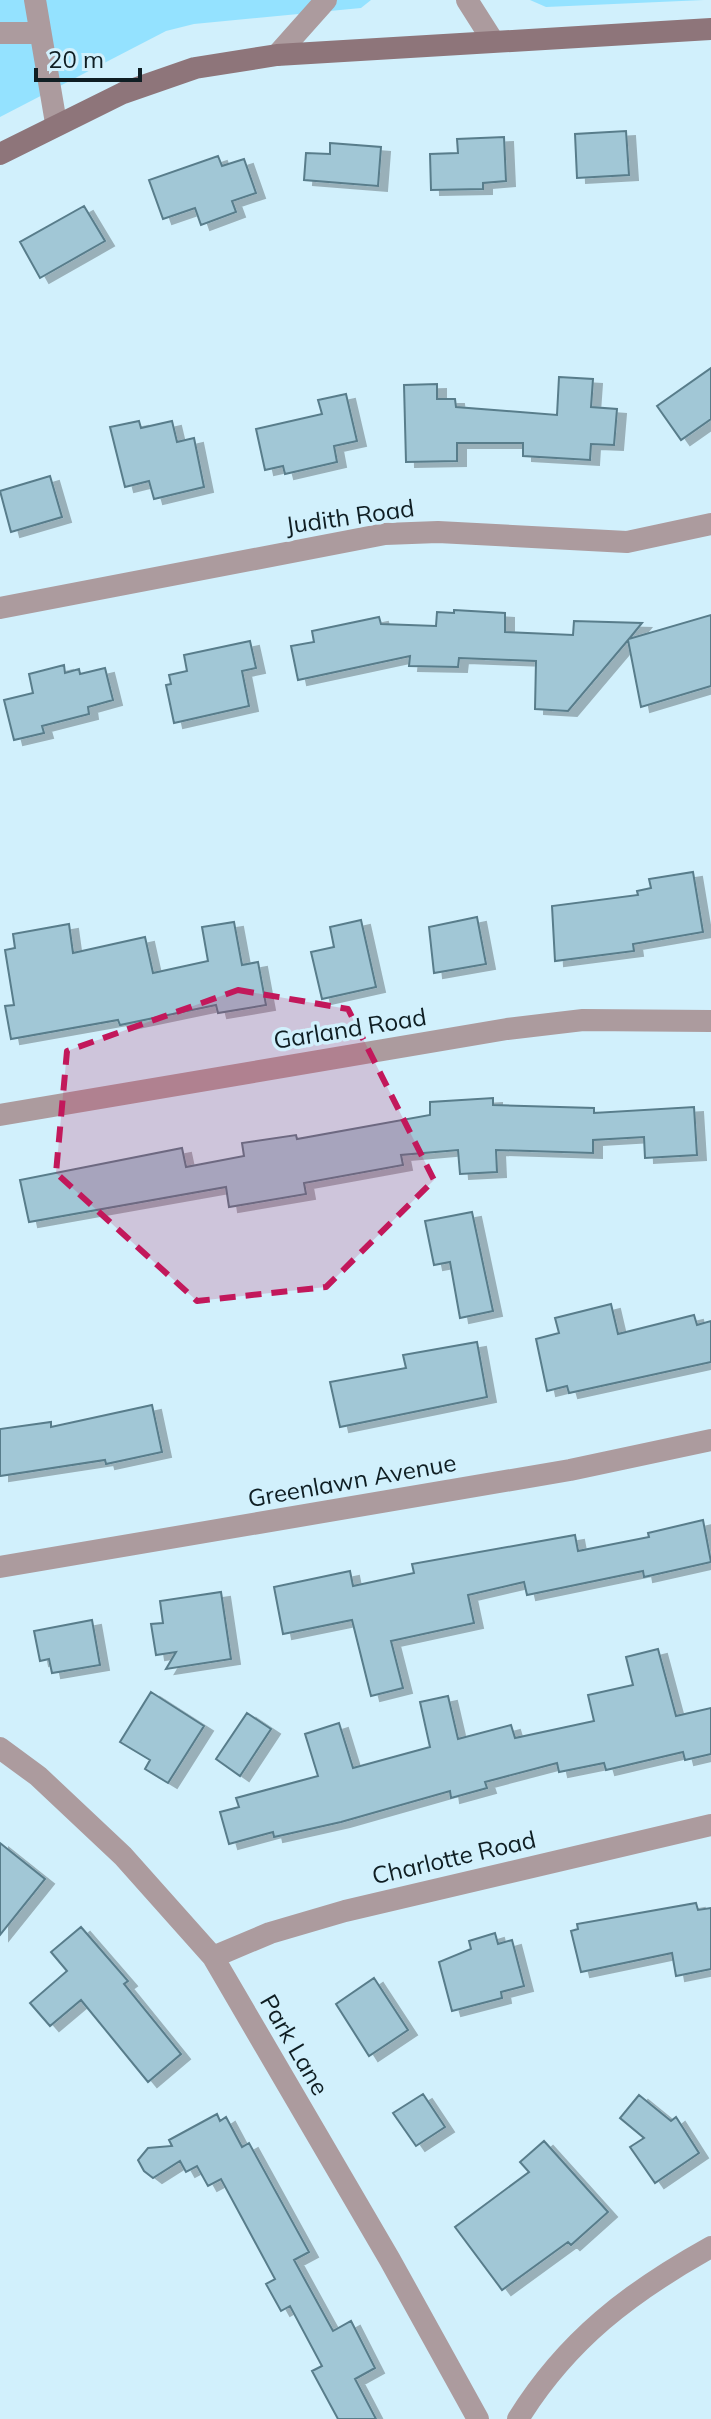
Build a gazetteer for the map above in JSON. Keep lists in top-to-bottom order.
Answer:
{
  "streets": {
    "street": [
      "Judith Road",
      "Garland Road",
      "Greenlawn Avenue",
      "Charlotte Road",
      "Park Lane"
    ]
  },
  "crossings": [
    ["Charlotte Road", "Park Lane"]
  ],
  "scale_bar": "20 m"
}
